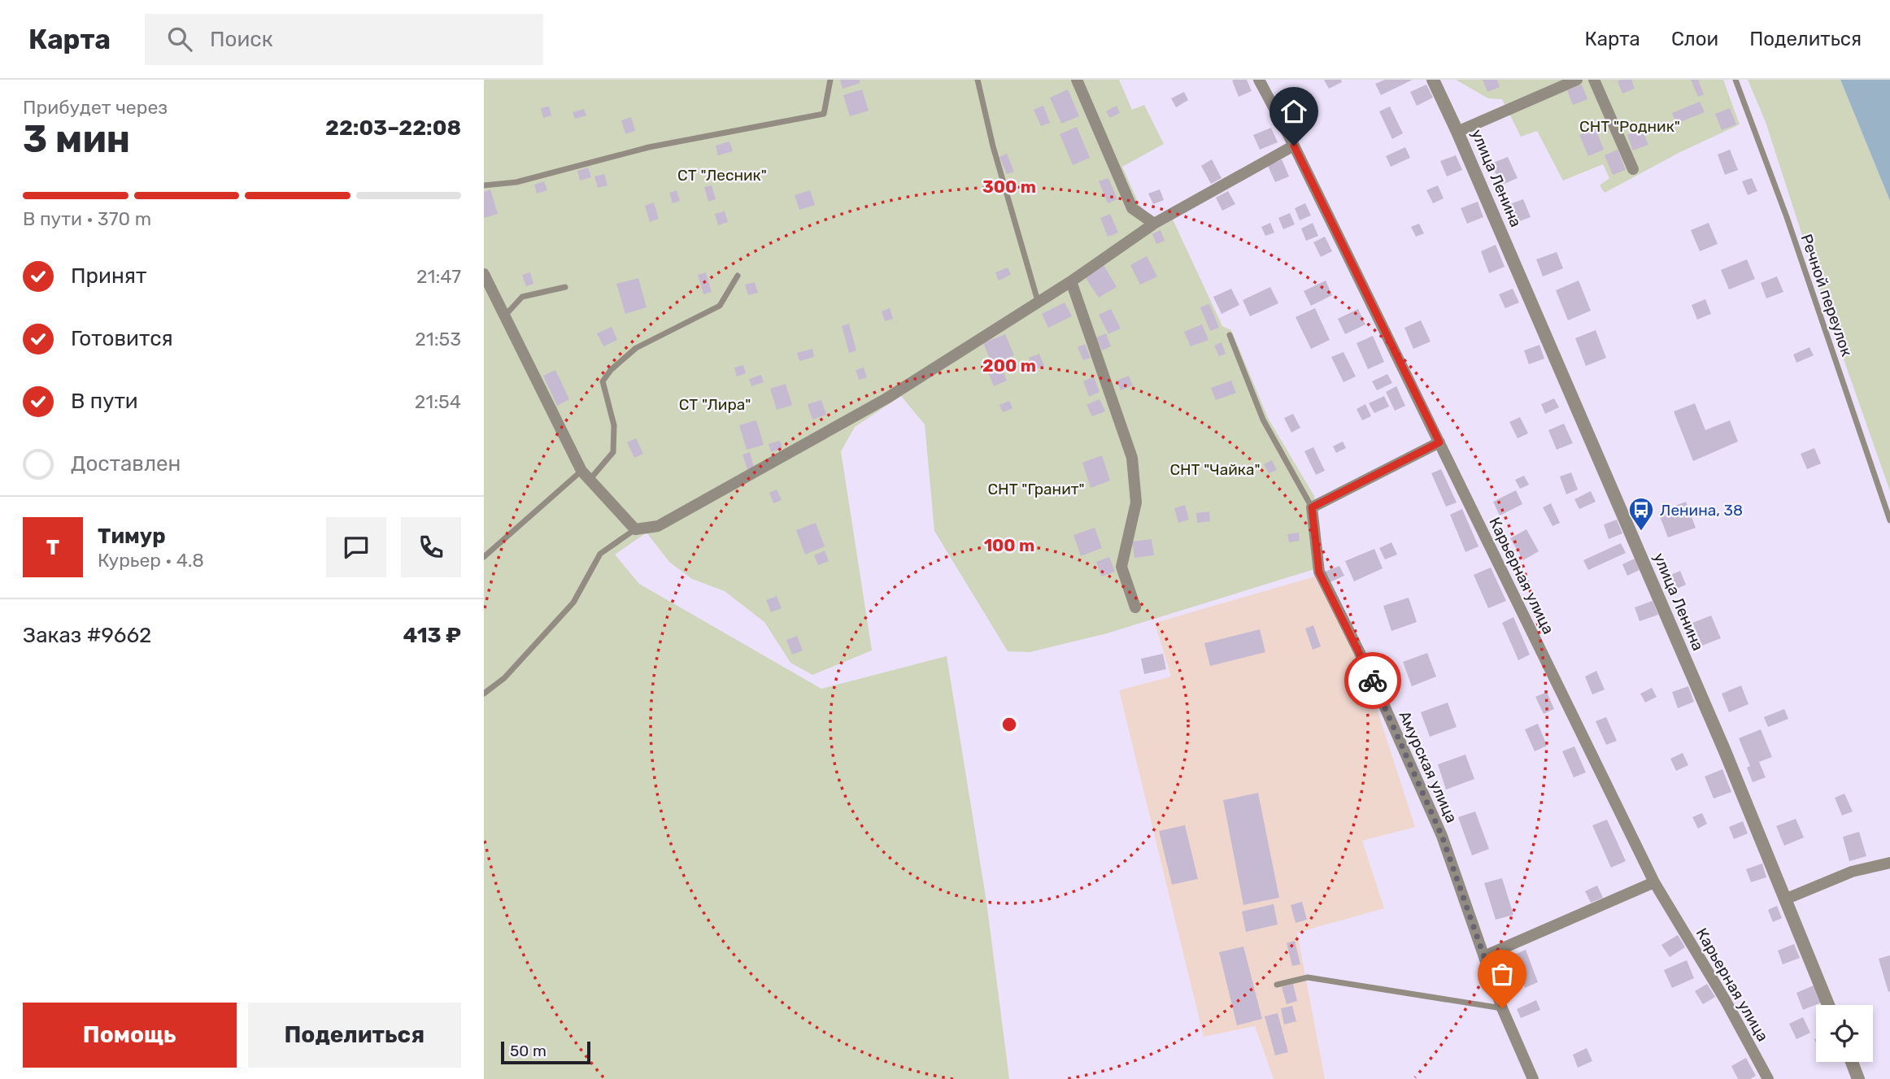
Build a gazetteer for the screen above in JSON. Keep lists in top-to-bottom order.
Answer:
{
  "streets": {
    "street": ["улица Ленина", "Карьерная улица", "Амурская улица"],
    "lane": ["Речной переулок"]
  },
  "parks": [
    "СНТ \"Родник\"",
    "СТ \"Лесник\"",
    "СТ \"Лира\"",
    "СНТ \"Чайка\"",
    "СНТ \"Гранит\""
  ],
  "places": {
    "bus stop": ["Ленина, 38"]
  },
  "scale_bar": "50 m",
  "page": {
    "header": "Карта",
    "search": "Поиск",
    "nav": ["Карта", "Слои", "Поделиться"],
    "heading": ["3 мин", "Прибудет через", "22:03–22:08"],
    "panel": [
      "Тимур",
      "Курьер · 4.8",
      "Заказ #9662",
      "413 ₽"
    ],
    "bar": "В пути · 370 m",
    "list": [
      ["Принят", "21:47"],
      ["Готовится", "21:53"],
      ["В пути", "21:54"],
      "Доставлен"
    ],
    "round": "Т",
    "buttons": ["Помощь", "Поделиться"],
    "scale": "50 m"
  },
  "rings": ["300 m", "200 m", "100 m"]
}
